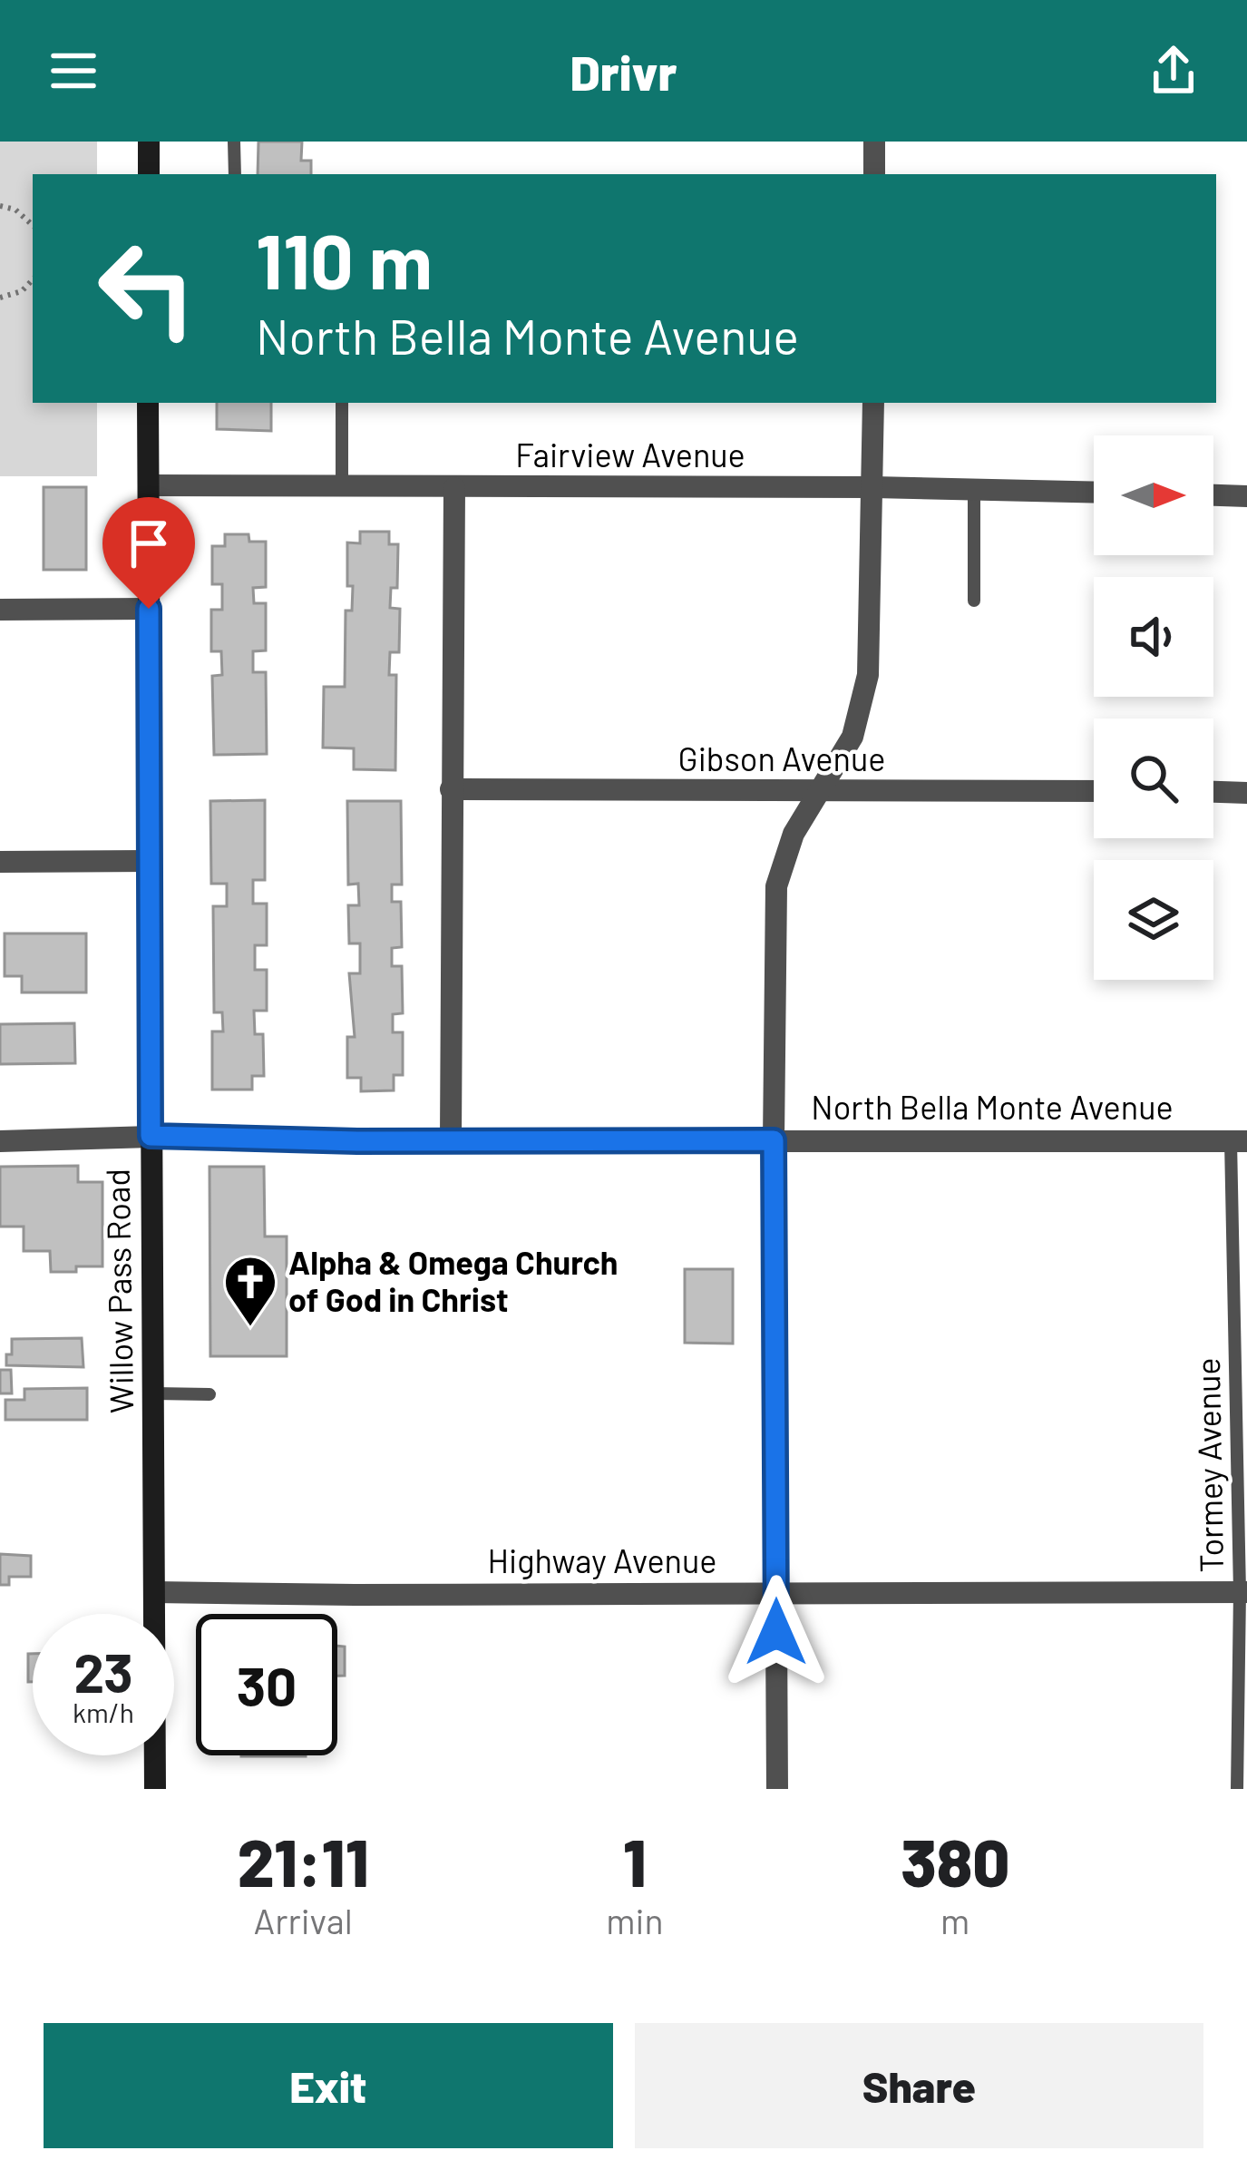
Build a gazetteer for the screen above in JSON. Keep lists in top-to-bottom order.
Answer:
{
  "streets": {
    "main road": ["Willow Pass Road"],
    "street": [
      "Fairview Avenue",
      "Gibson Avenue",
      "North Bella Monte Avenue",
      "Highway Avenue"
    ],
    "lane": ["Tormey Avenue"]
  },
  "crossings": [
    ["Fairview Avenue", "Willow Pass Road"],
    ["North Bella Monte Avenue", "Willow Pass Road"],
    ["North Bella Monte Avenue", "Tormey Avenue"],
    ["Willow Pass Road", "Highway Avenue"],
    ["Tormey Avenue", "Highway Avenue"]
  ],
  "places": {
    "church": ["Alpha & Omega Church of God in Christ"]
  },
  "north": "right",
  "page": {
    "header": "Drivr",
    "turn": ["110 m", "North Bella Monte Avenue"],
    "speed": "23 km/h",
    "limit": "30",
    "eta": [
      "21:11",
      "Arrival",
      "1",
      "min",
      "380",
      "m"
    ],
    "buttons": ["Exit", "Share"]
  }
}
